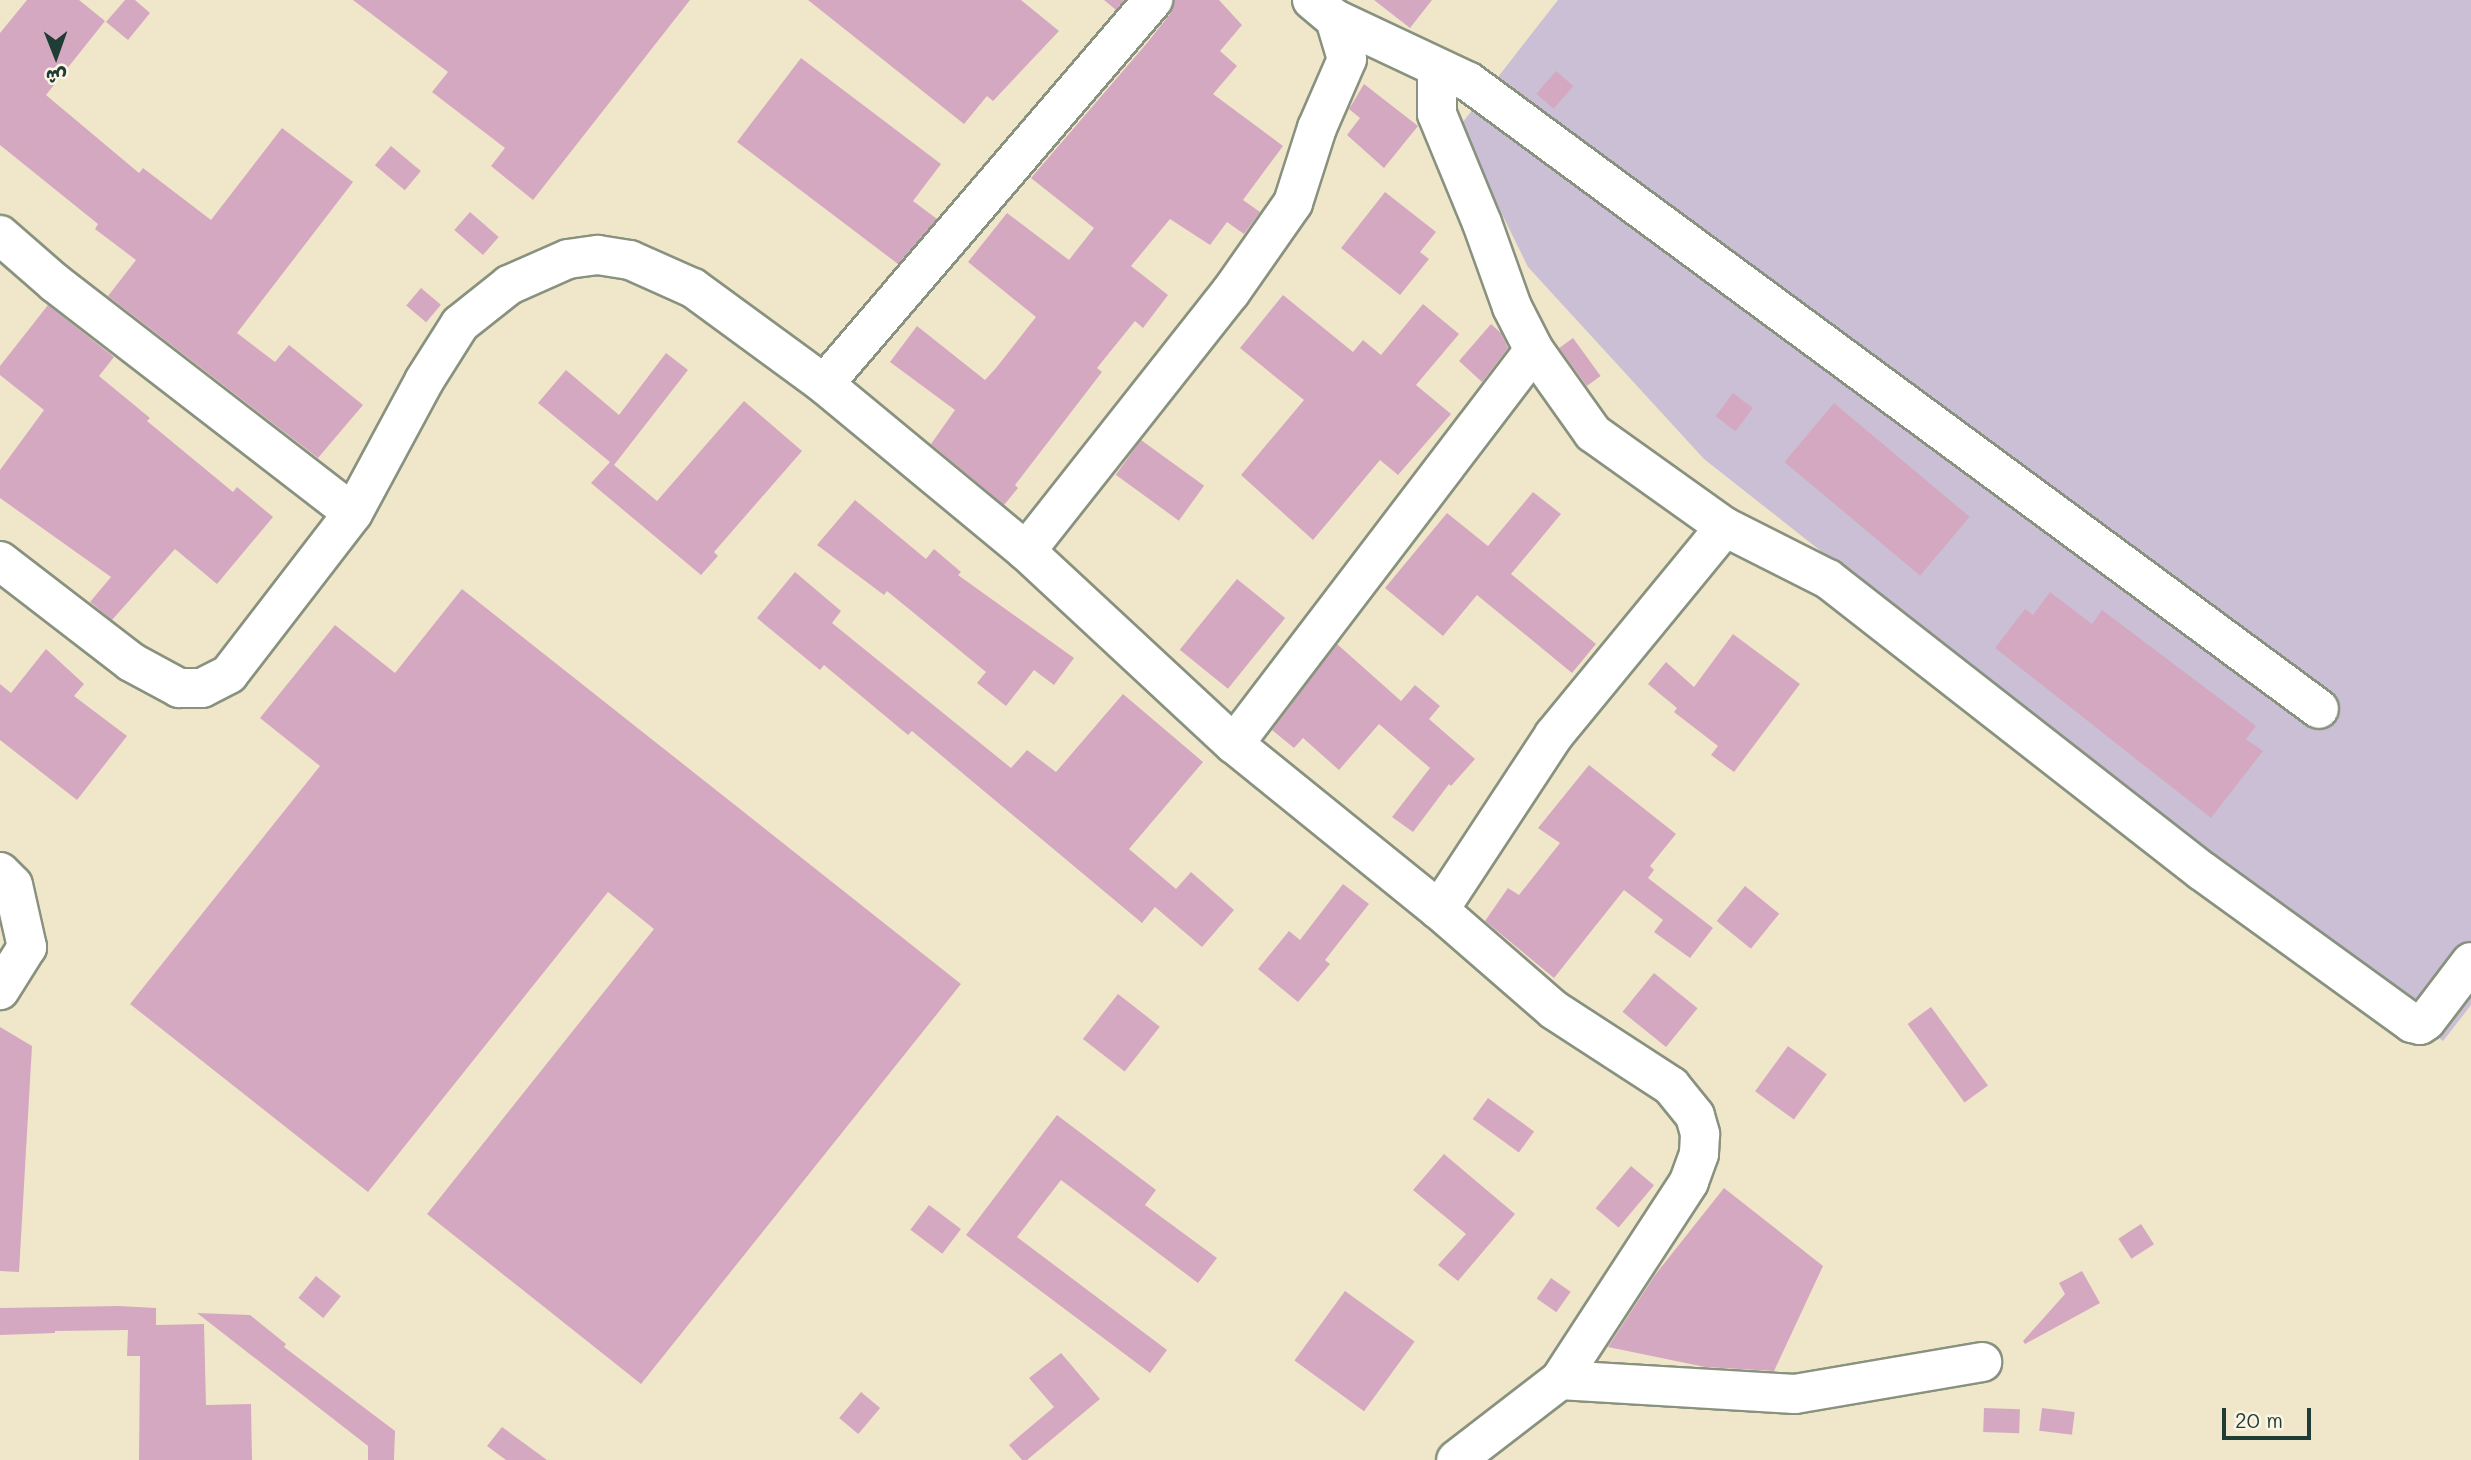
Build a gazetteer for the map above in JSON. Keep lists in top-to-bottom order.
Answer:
{
  "scale_bar": "20 m",
  "north": "bottom"
}
